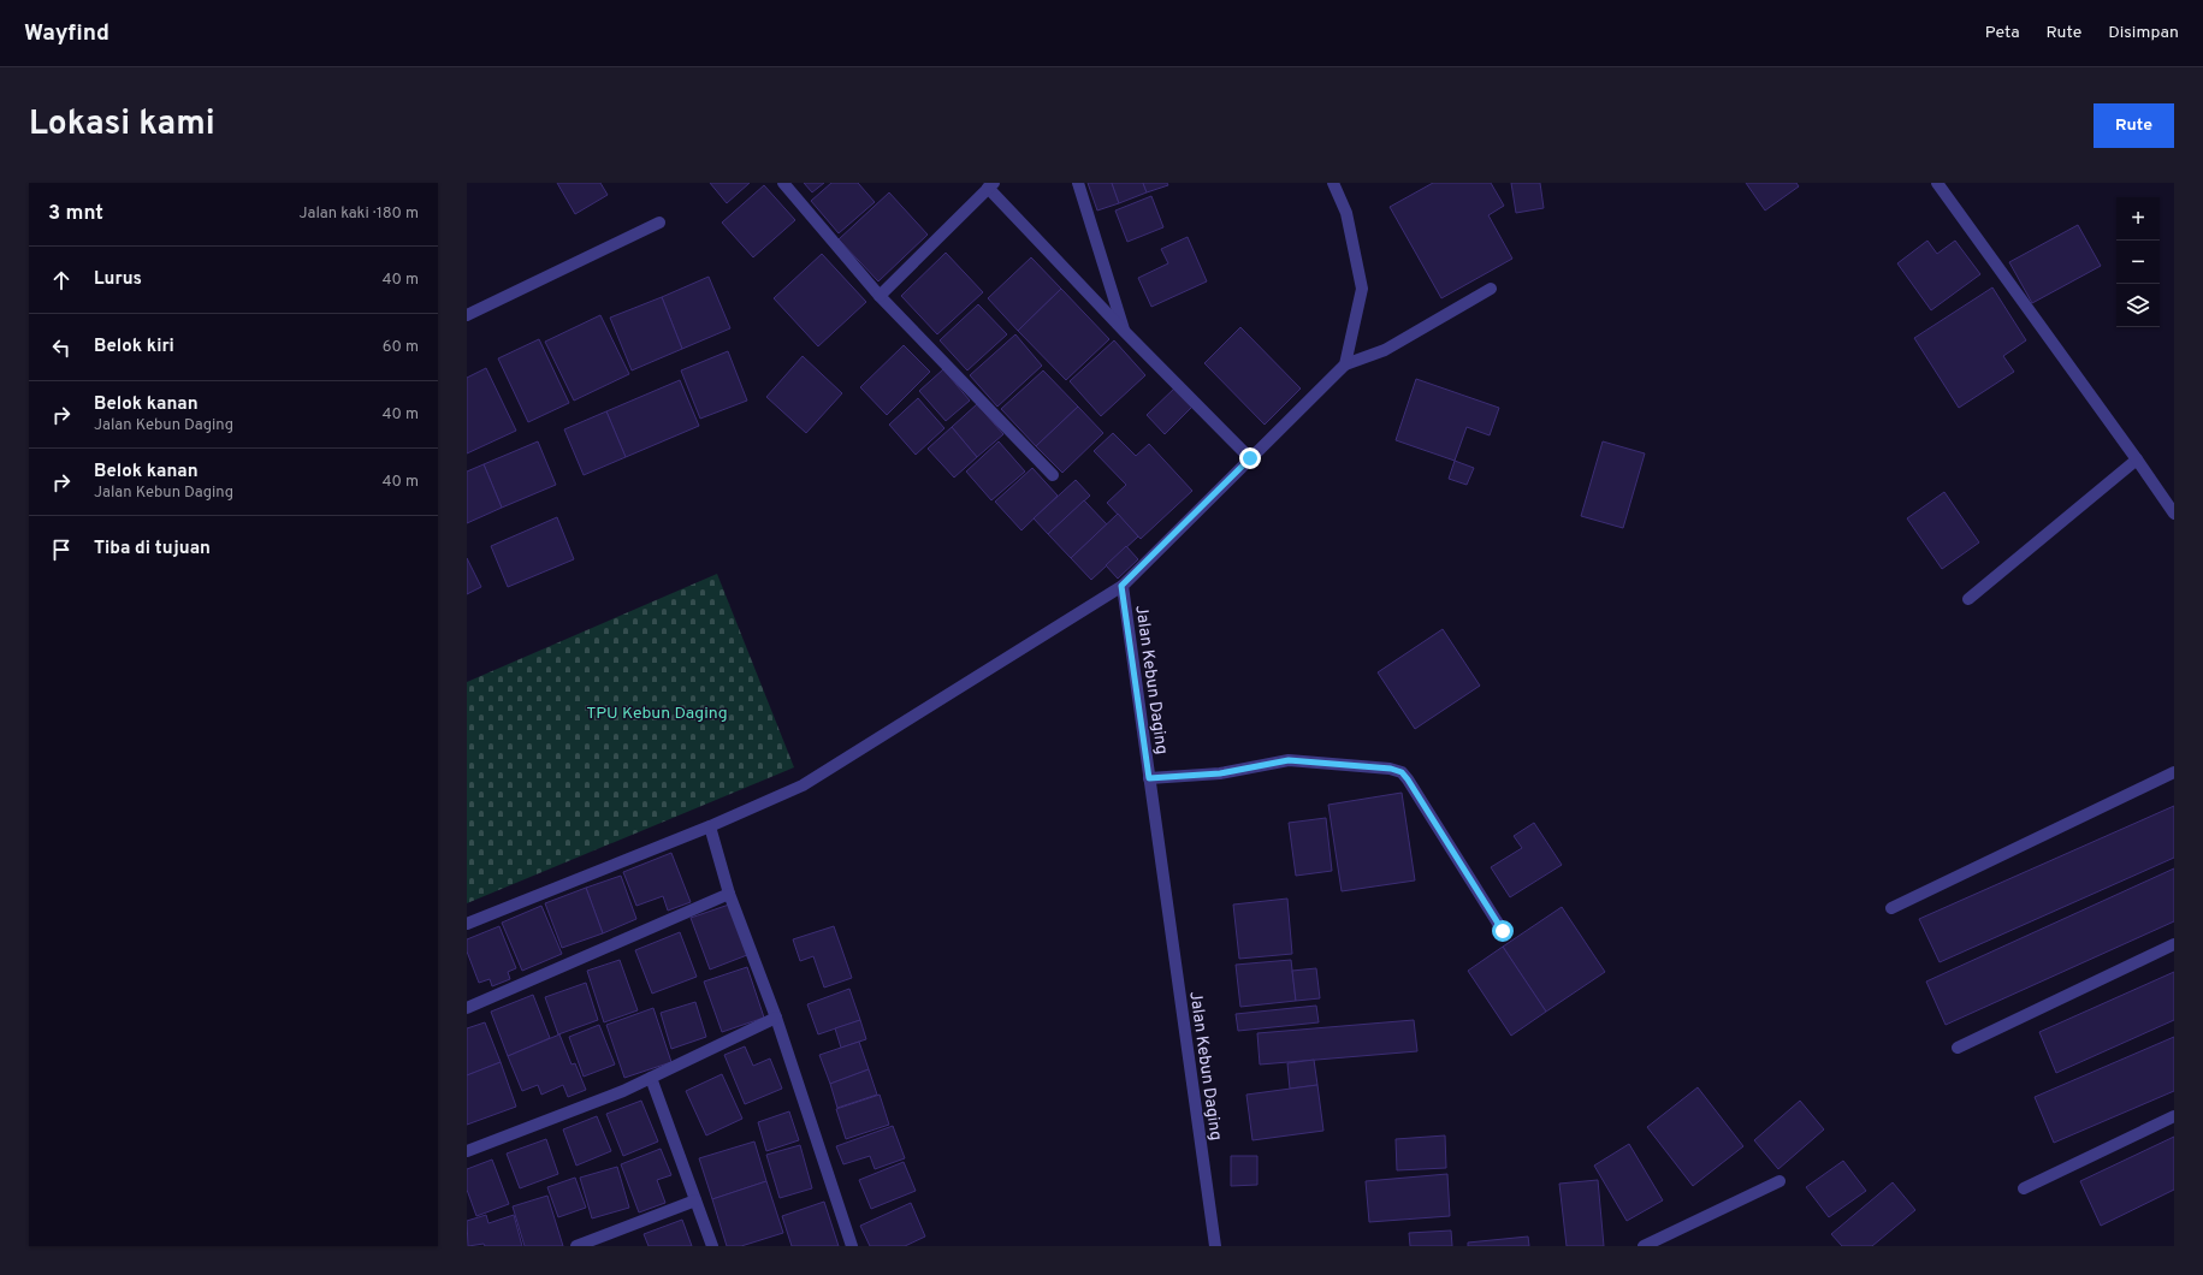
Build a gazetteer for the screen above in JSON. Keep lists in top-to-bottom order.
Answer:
{
  "streets": {
    "street": ["Jalan Kebun Daging"]
  },
  "parks": ["TPU Kebun Daging"],
  "page": {
    "header": "Wayfind",
    "nav": ["Peta", "Rute", "Disimpan"],
    "title": "Lokasi kami",
    "buttons": "Rute",
    "heading": ["3 mnt", "Jalan kaki · 180 m"],
    "map_buttons": ["+", "−"],
    "list": [
      ["Lurus", "40 m"],
      ["Belok kiri", "60 m"],
      ["Belok kanan", "Jalan Kebun Daging", "40 m"],
      ["Belok kanan", "Jalan Kebun Daging", "40 m"],
      "Tiba di tujuan"
    ]
  }
}
